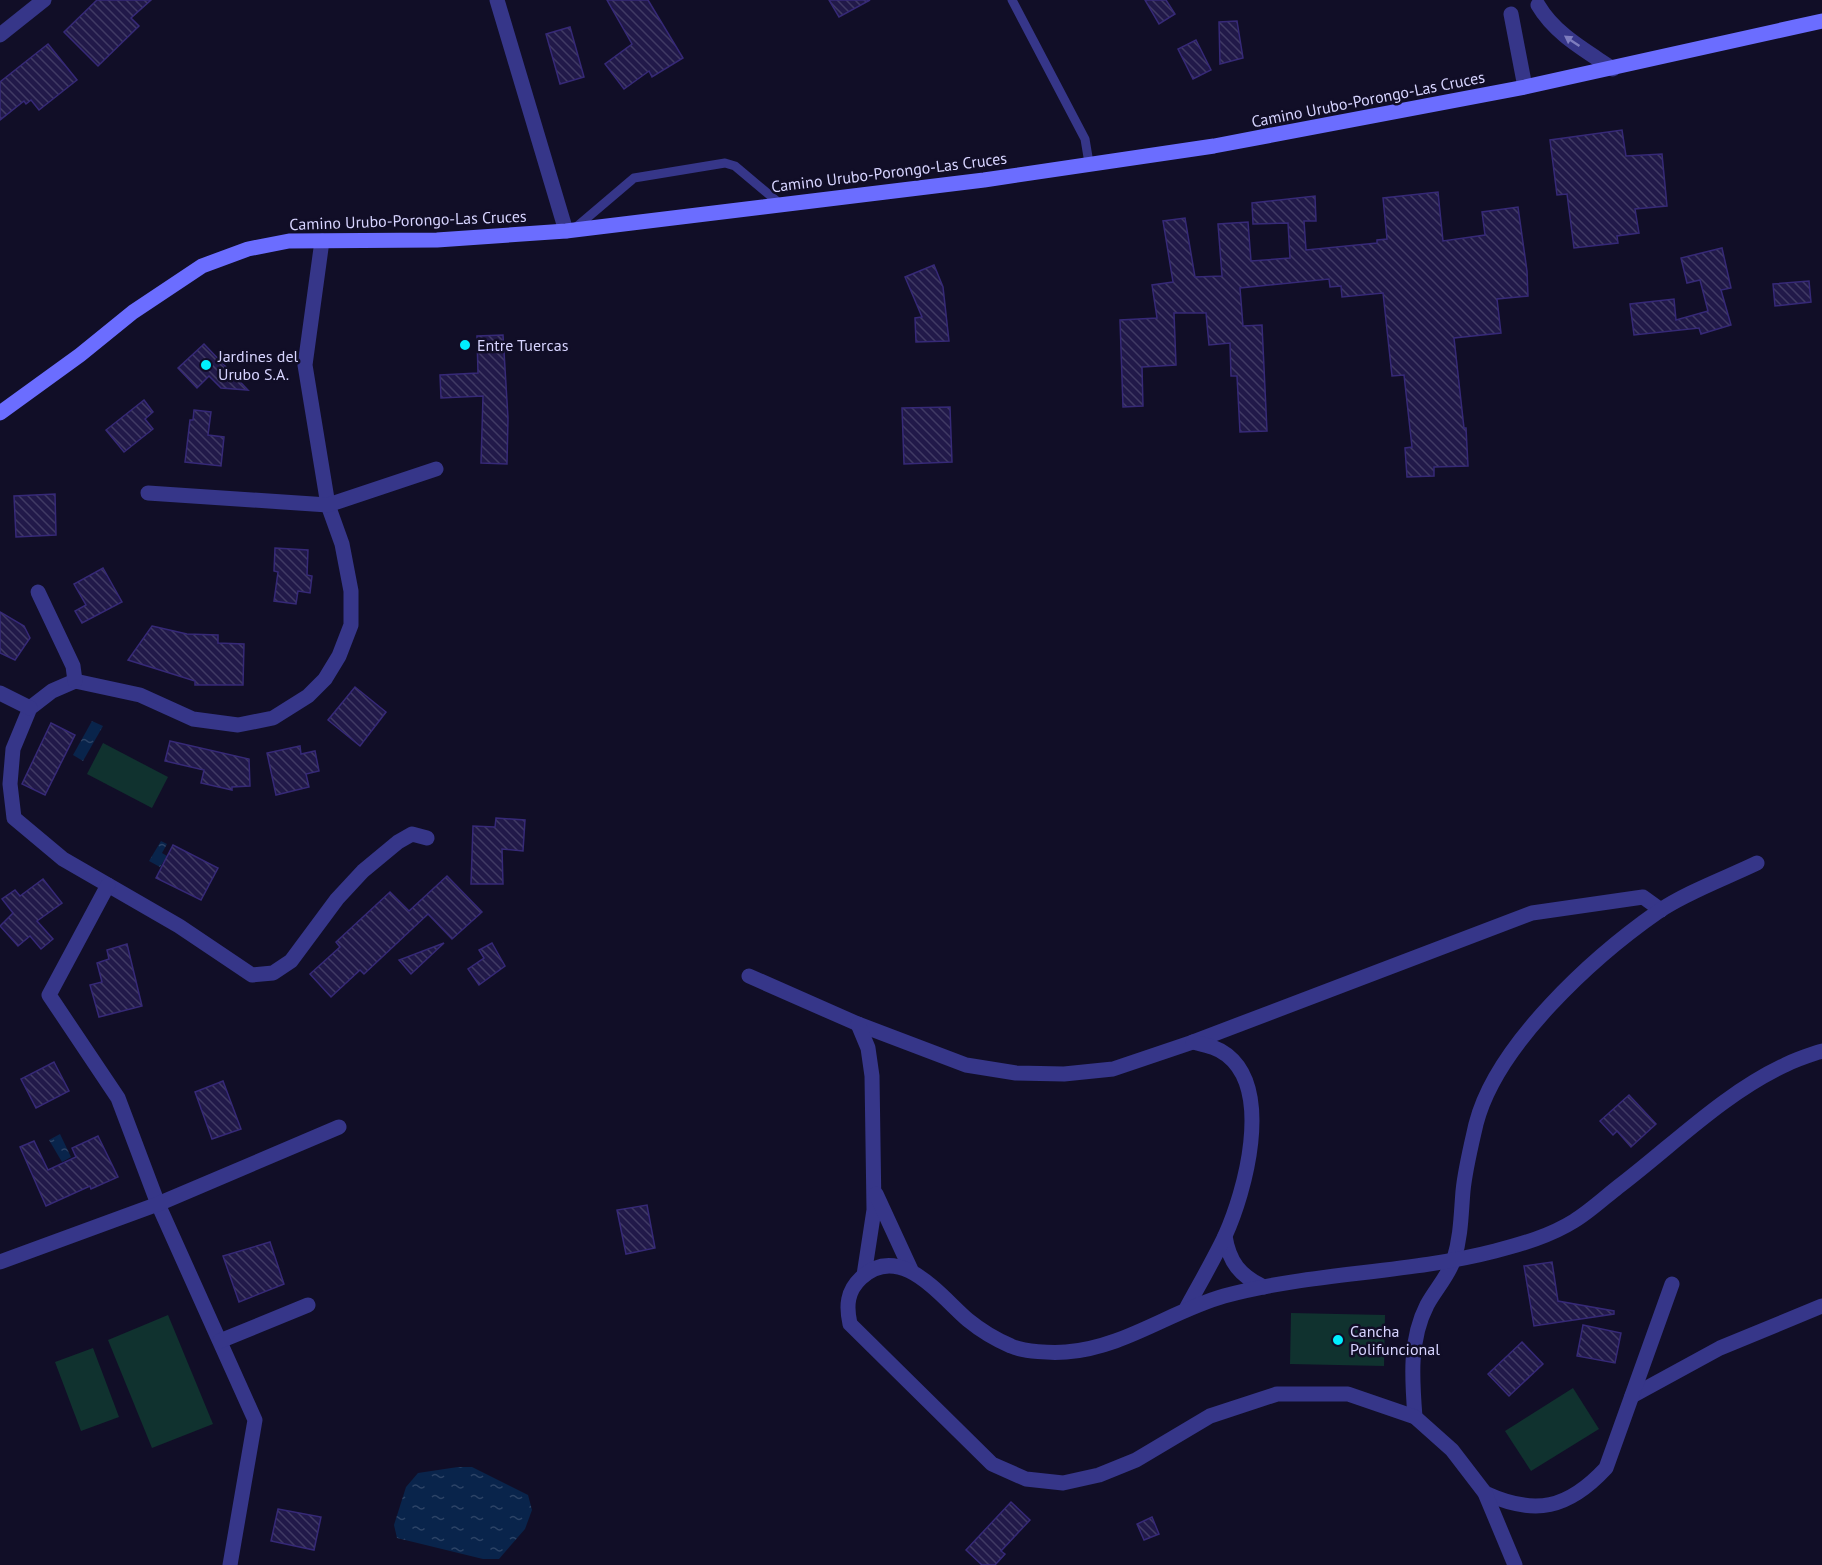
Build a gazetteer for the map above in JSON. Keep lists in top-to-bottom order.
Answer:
{
  "streets": {
    "main road": ["Camino Urubo-Porongo-Las Cruces"]
  },
  "places": ["Entre Tuercas", "Jardines del Urubo S.A.", "Cancha Polifuncional"]
}
